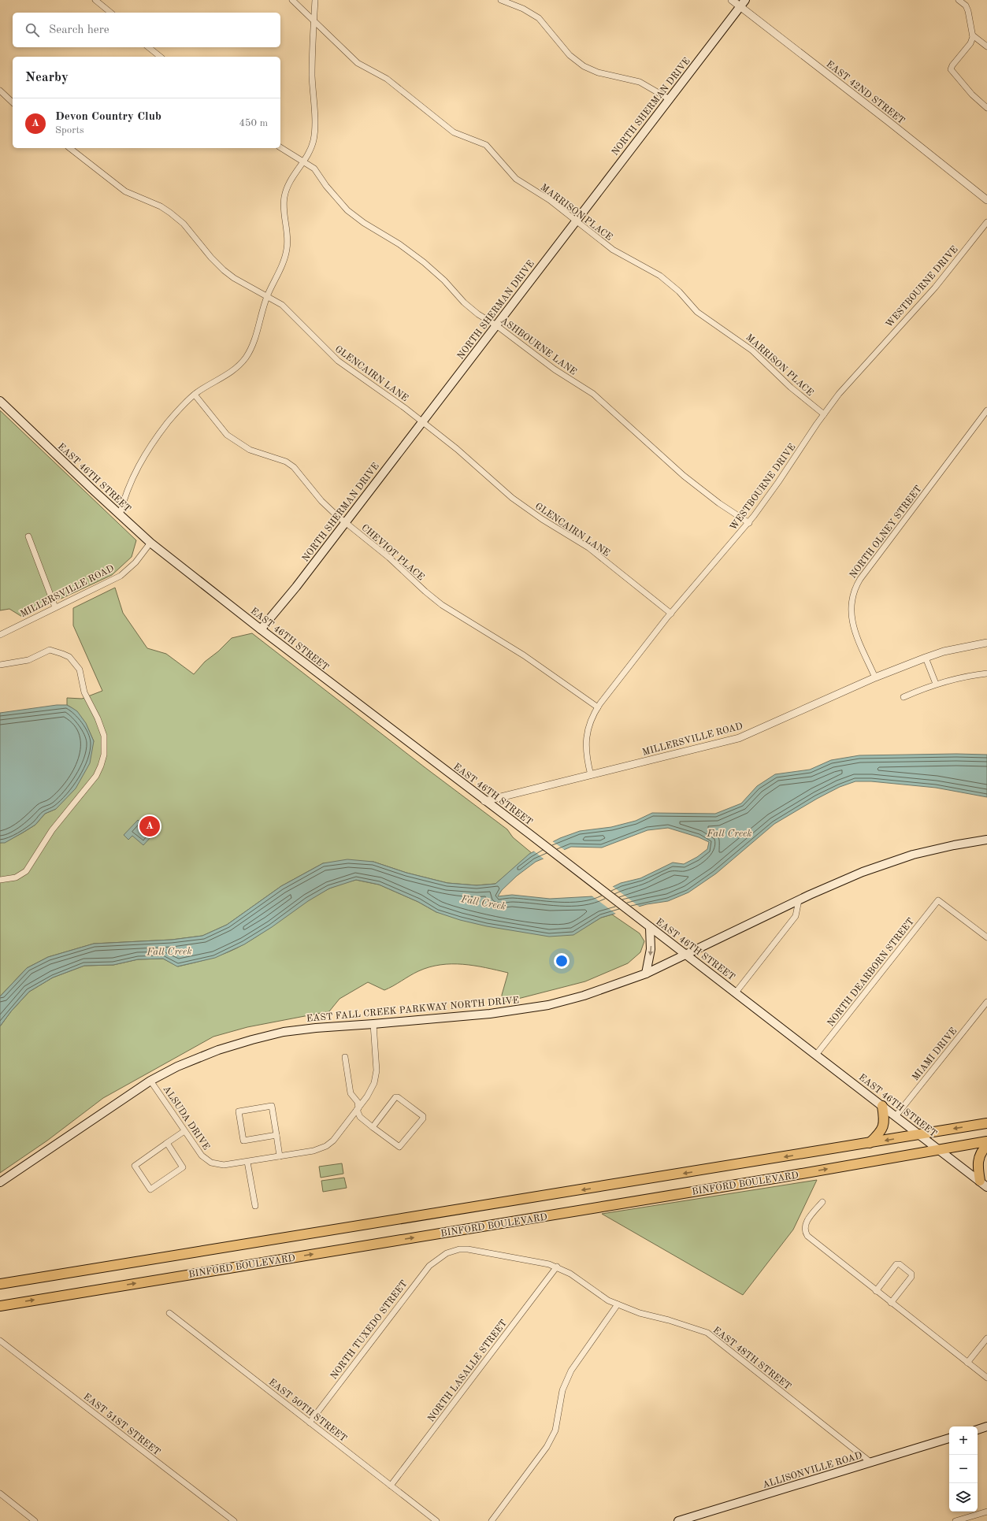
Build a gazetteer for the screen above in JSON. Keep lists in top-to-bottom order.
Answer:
{
  "streets": {
    "main road": [
      "NORTH SHERMAN DRIVE",
      "EAST 46TH STREET",
      "EAST FALL CREEK PARKWAY NORTH DRIVE",
      "BINFORD BOULEVARD",
      "ALLISONVILLE ROAD"
    ],
    "street": [
      "EAST 42ND STREET",
      "MARRISON PLACE",
      "WESTBOURNE DRIVE",
      "ASHBOURNE LANE",
      "GLENCAIRN LANE",
      "NORTH OLNEY STREET",
      "CHEVIOT PLACE",
      "MILLERSVILLE ROAD",
      "NORTH DEARBORN STREET",
      "MIAMI DRIVE",
      "ALSUDA DRIVE",
      "NORTH TUXEDO STREET",
      "EAST 48TH STREET",
      "NORTH LASALLE STREET",
      "EAST 50TH STREET",
      "EAST 51ST STREET"
    ]
  },
  "crossings": [
    ["EAST 42ND STREET", "NORTH SHERMAN DRIVE"],
    ["NORTH SHERMAN DRIVE", "MARRISON PLACE"],
    ["NORTH SHERMAN DRIVE", "ASHBOURNE LANE"],
    ["NORTH SHERMAN DRIVE", "GLENCAIRN LANE"],
    ["NORTH SHERMAN DRIVE", "EAST 46TH STREET"],
    ["NORTH SHERMAN DRIVE", "CHEVIOT PLACE"],
    ["MARRISON PLACE", "WESTBOURNE DRIVE"],
    ["WESTBOURNE DRIVE", "ASHBOURNE LANE"],
    ["WESTBOURNE DRIVE", "GLENCAIRN LANE"],
    ["WESTBOURNE DRIVE", "CHEVIOT PLACE"],
    ["WESTBOURNE DRIVE", "MILLERSVILLE ROAD"],
    ["EAST 46TH STREET", "MILLERSVILLE ROAD"],
    ["EAST 46TH STREET", "NORTH DEARBORN STREET"],
    ["EAST 46TH STREET", "EAST FALL CREEK PARKWAY NORTH DRIVE"],
    ["EAST 46TH STREET", "MIAMI DRIVE"],
    ["EAST 46TH STREET", "BINFORD BOULEVARD"],
    ["NORTH OLNEY STREET", "MILLERSVILLE ROAD"],
    ["EAST FALL CREEK PARKWAY NORTH DRIVE", "ALSUDA DRIVE"],
    ["NORTH TUXEDO STREET", "EAST 48TH STREET"],
    ["NORTH TUXEDO STREET", "EAST 50TH STREET"],
    ["EAST 48TH STREET", "NORTH LASALLE STREET"],
    ["EAST 48TH STREET", "ALLISONVILLE ROAD"],
    ["NORTH LASALLE STREET", "EAST 50TH STREET"]
  ],
  "water": ["Fall Creek"],
  "page": {
    "search": "Search here",
    "heading": "Nearby",
    "list": [
      {
        "mark": "A",
        "name": "Devon Country Club",
        "note": "Sports",
        "value": "450 m"
      }
    ],
    "pins": "A",
    "map_buttons": ["+", "−"]
  }
}
